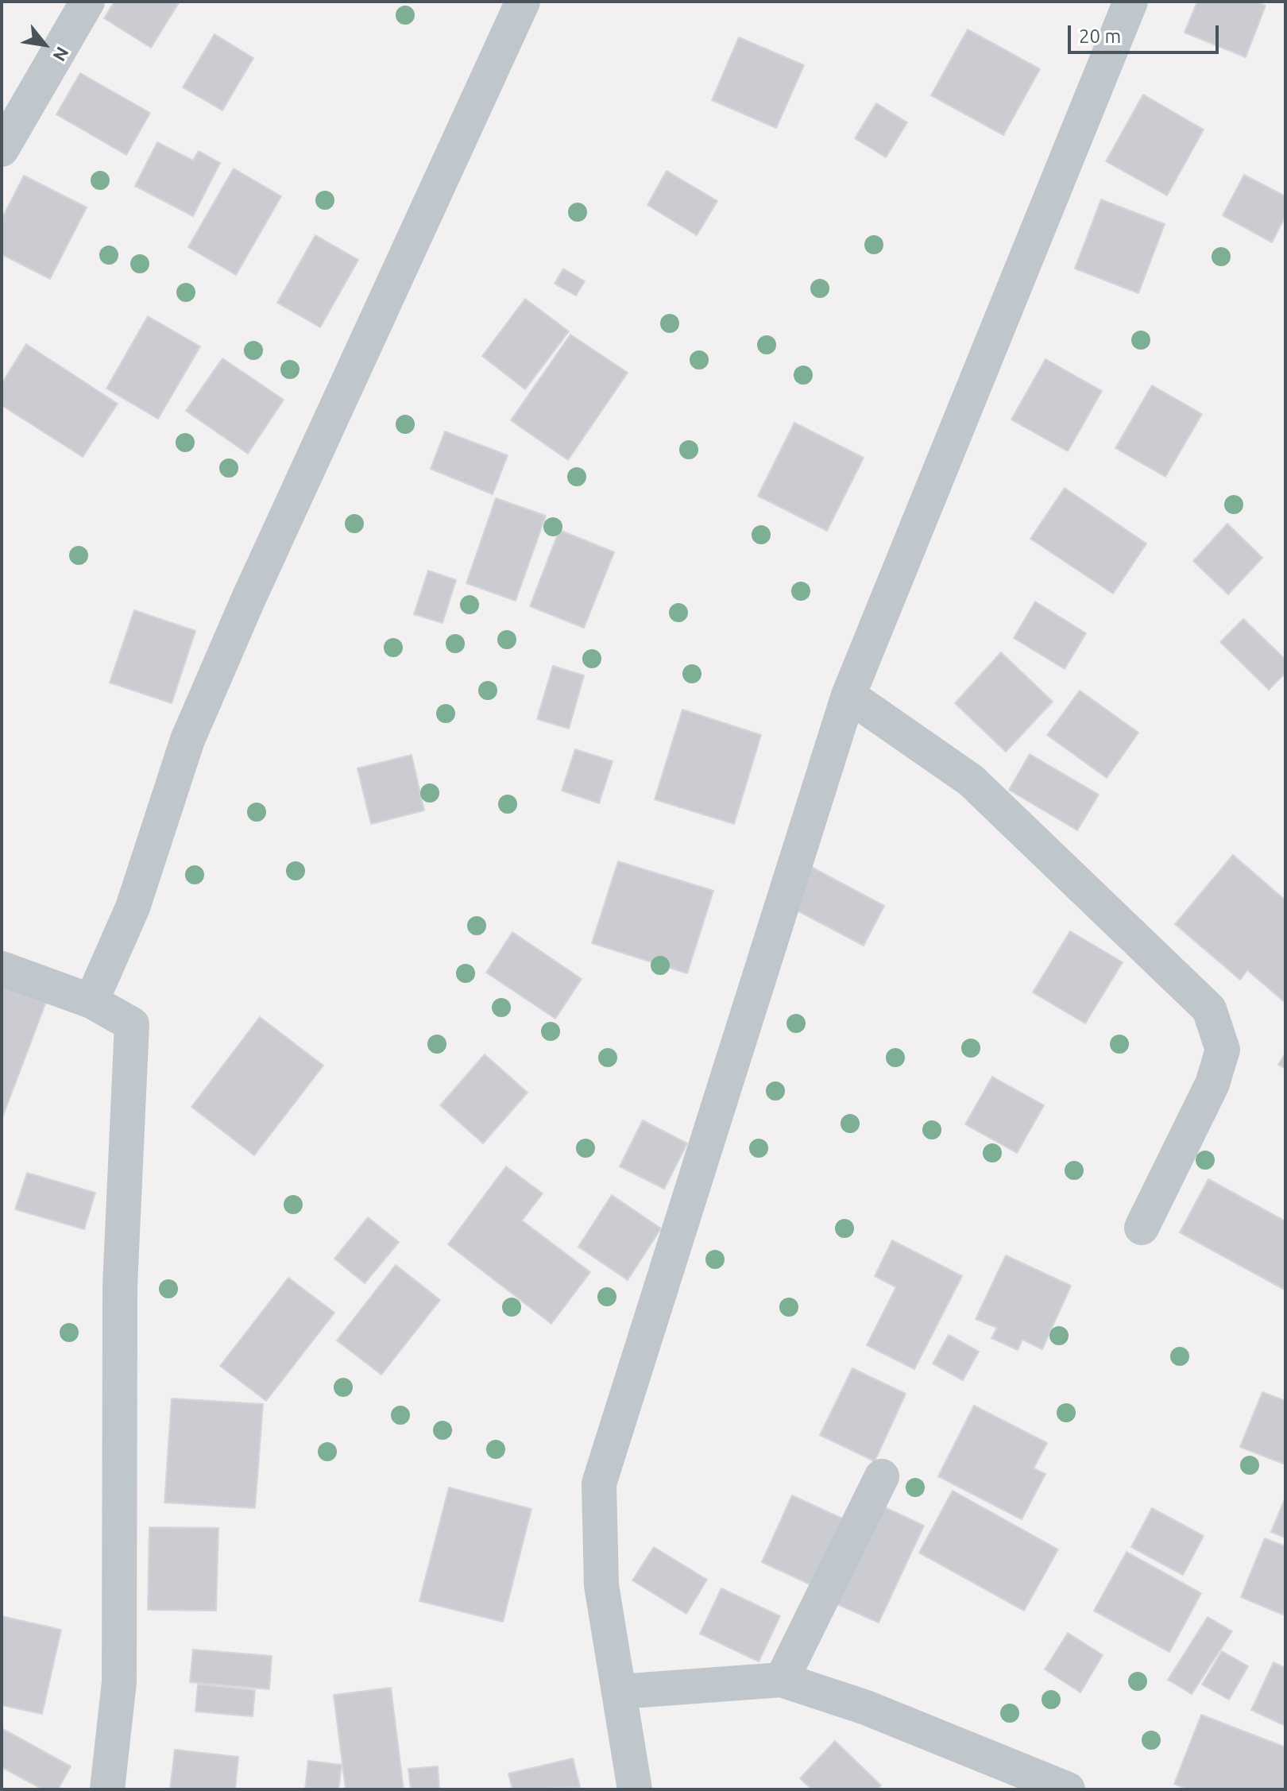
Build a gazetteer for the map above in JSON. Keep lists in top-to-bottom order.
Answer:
{
  "scale_bar": "20 m",
  "north": "bottom right"
}
